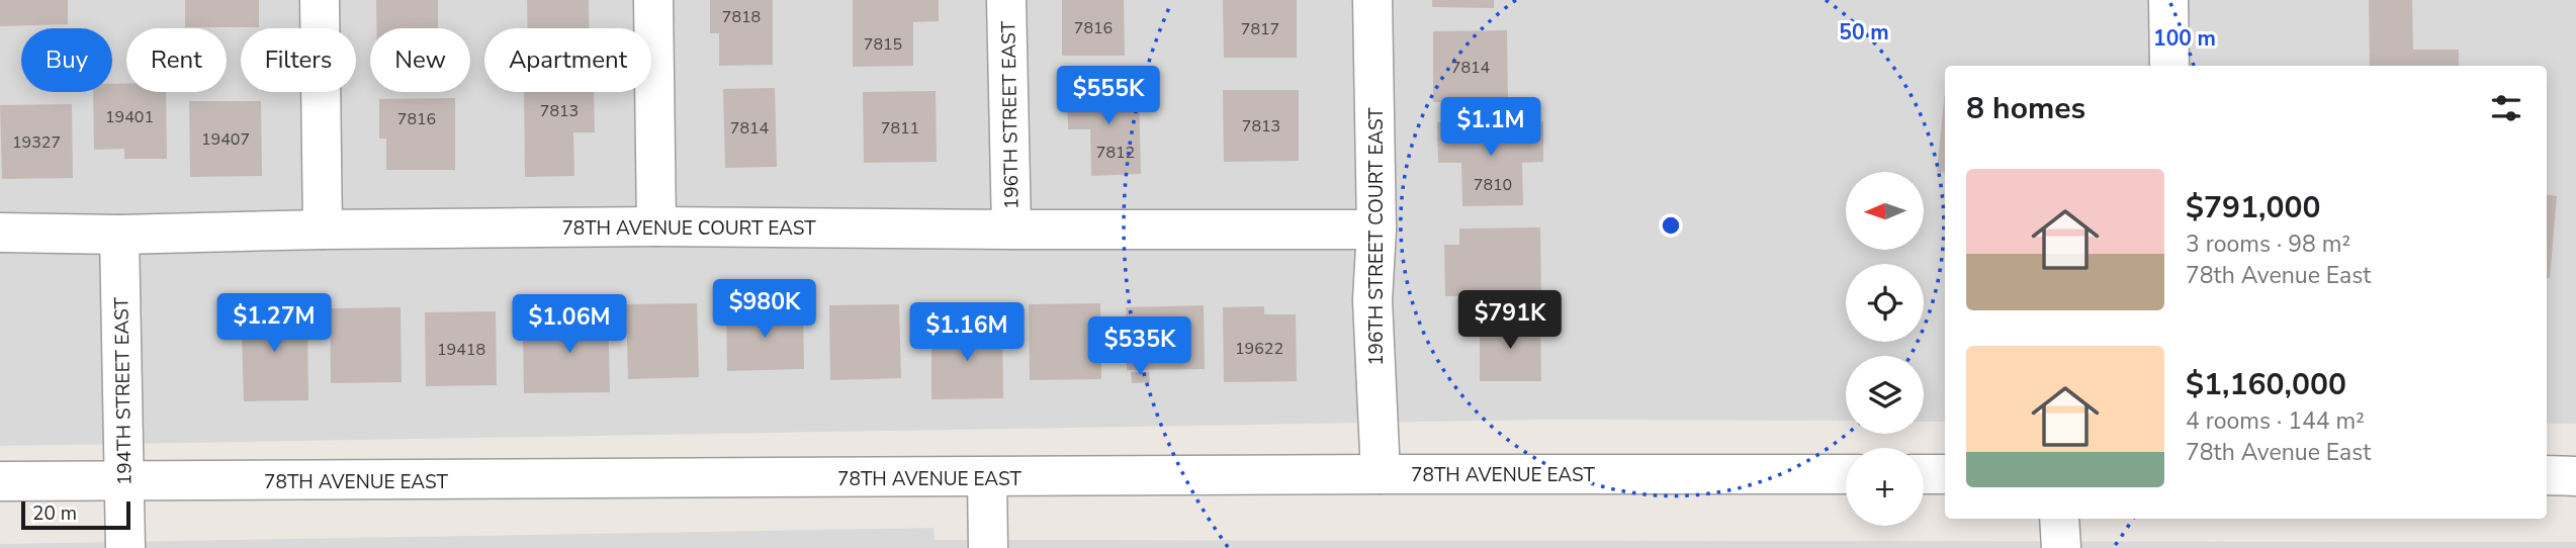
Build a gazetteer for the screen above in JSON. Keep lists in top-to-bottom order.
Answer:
{
  "streets": {
    "street": [
      "196TH STREET EAST",
      "78TH AVENUE COURT EAST",
      "196TH STREET COURT EAST",
      "194TH STREET EAST",
      "78TH AVENUE EAST"
    ]
  },
  "crossings": [
    ["196TH STREET EAST", "78TH AVENUE COURT EAST"],
    ["78TH AVENUE COURT EAST", "196TH STREET COURT EAST"],
    ["78TH AVENUE COURT EAST", "194TH STREET EAST"],
    ["196TH STREET COURT EAST", "78TH AVENUE EAST"],
    ["194TH STREET EAST", "78TH AVENUE EAST"]
  ],
  "house_numbers": [
    "7818",
    "7816",
    "7817",
    "7815",
    "7814",
    "7813",
    "19401",
    "7816",
    "7813",
    "7814",
    "7811",
    "19407",
    "19327",
    "7812",
    "7810",
    "19622",
    "19418"
  ],
  "scale_bar": "20 m",
  "north": "left",
  "page": {
    "chip": [
      "Buy",
      "Rent",
      "Filters",
      "New",
      "Apartment"
    ],
    "price": [
      "$555K",
      "$1.1M",
      "$980K",
      "$791K",
      "$1.27M",
      "$1.06M",
      "$1.16M",
      "$535K"
    ],
    "heading": "8 homes",
    "list": [
      {
        "name": "$791,000",
        "note": "3 rooms · 98 m² · 78th Avenue East"
      },
      {
        "name": "$1,160,000",
        "note": "4 rooms · 144 m² · 78th Avenue East"
      }
    ],
    "map_buttons": "+",
    "scale": "20 m"
  },
  "rings": ["50 m", "100 m"]
}
